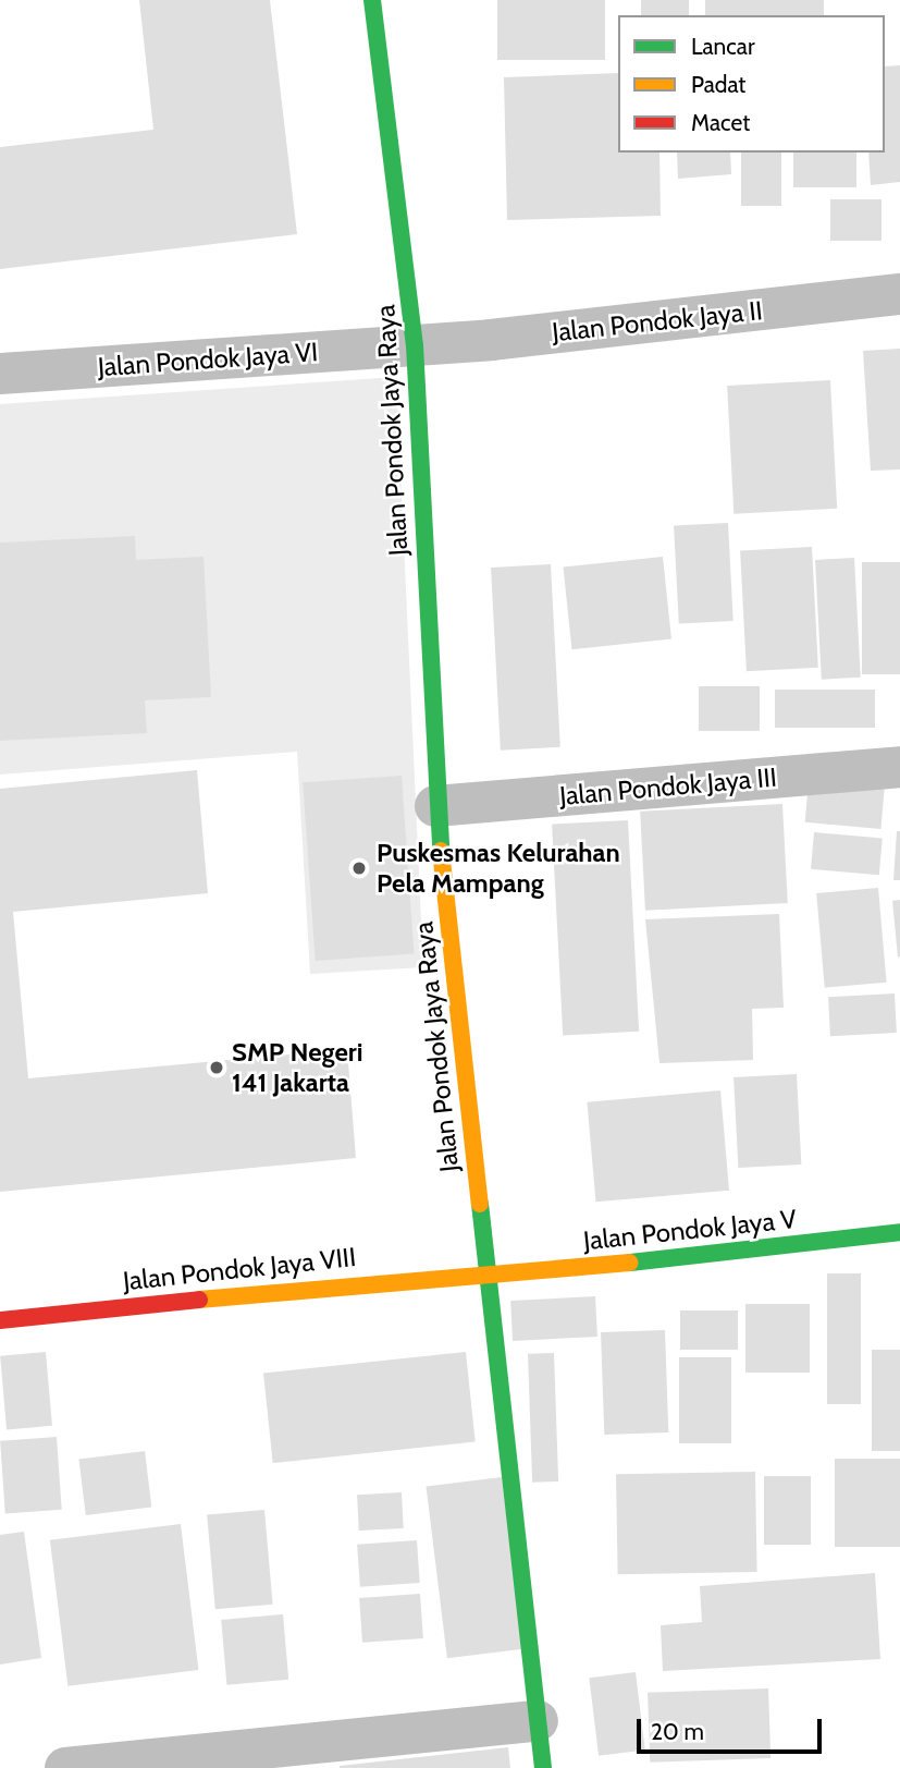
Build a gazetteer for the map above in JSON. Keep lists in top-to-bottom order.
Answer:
{
  "streets": {
    "street": [
      "Jalan Pondok Jaya II",
      "Jalan Pondok Jaya VI",
      "Jalan Pondok Jaya Raya",
      "Jalan Pondok Jaya III",
      "Jalan Pondok Jaya V",
      "Jalan Pondok Jaya VIII"
    ]
  },
  "crossings": [
    ["Jalan Pondok Jaya II", "Jalan Pondok Jaya VI"],
    ["Jalan Pondok Jaya II", "Jalan Pondok Jaya Raya"],
    ["Jalan Pondok Jaya VI", "Jalan Pondok Jaya Raya"],
    ["Jalan Pondok Jaya Raya", "Jalan Pondok Jaya III"],
    ["Jalan Pondok Jaya Raya", "Jalan Pondok Jaya V"],
    ["Jalan Pondok Jaya Raya", "Jalan Pondok Jaya VIII"],
    ["Jalan Pondok Jaya V", "Jalan Pondok Jaya VIII"]
  ],
  "places": ["Puskesmas Kelurahan Pela Mampang", "SMP Negeri 141 Jakarta"],
  "legend": ["Lancar", "Padat", "Macet"],
  "scale_bar": "20 m"
}
